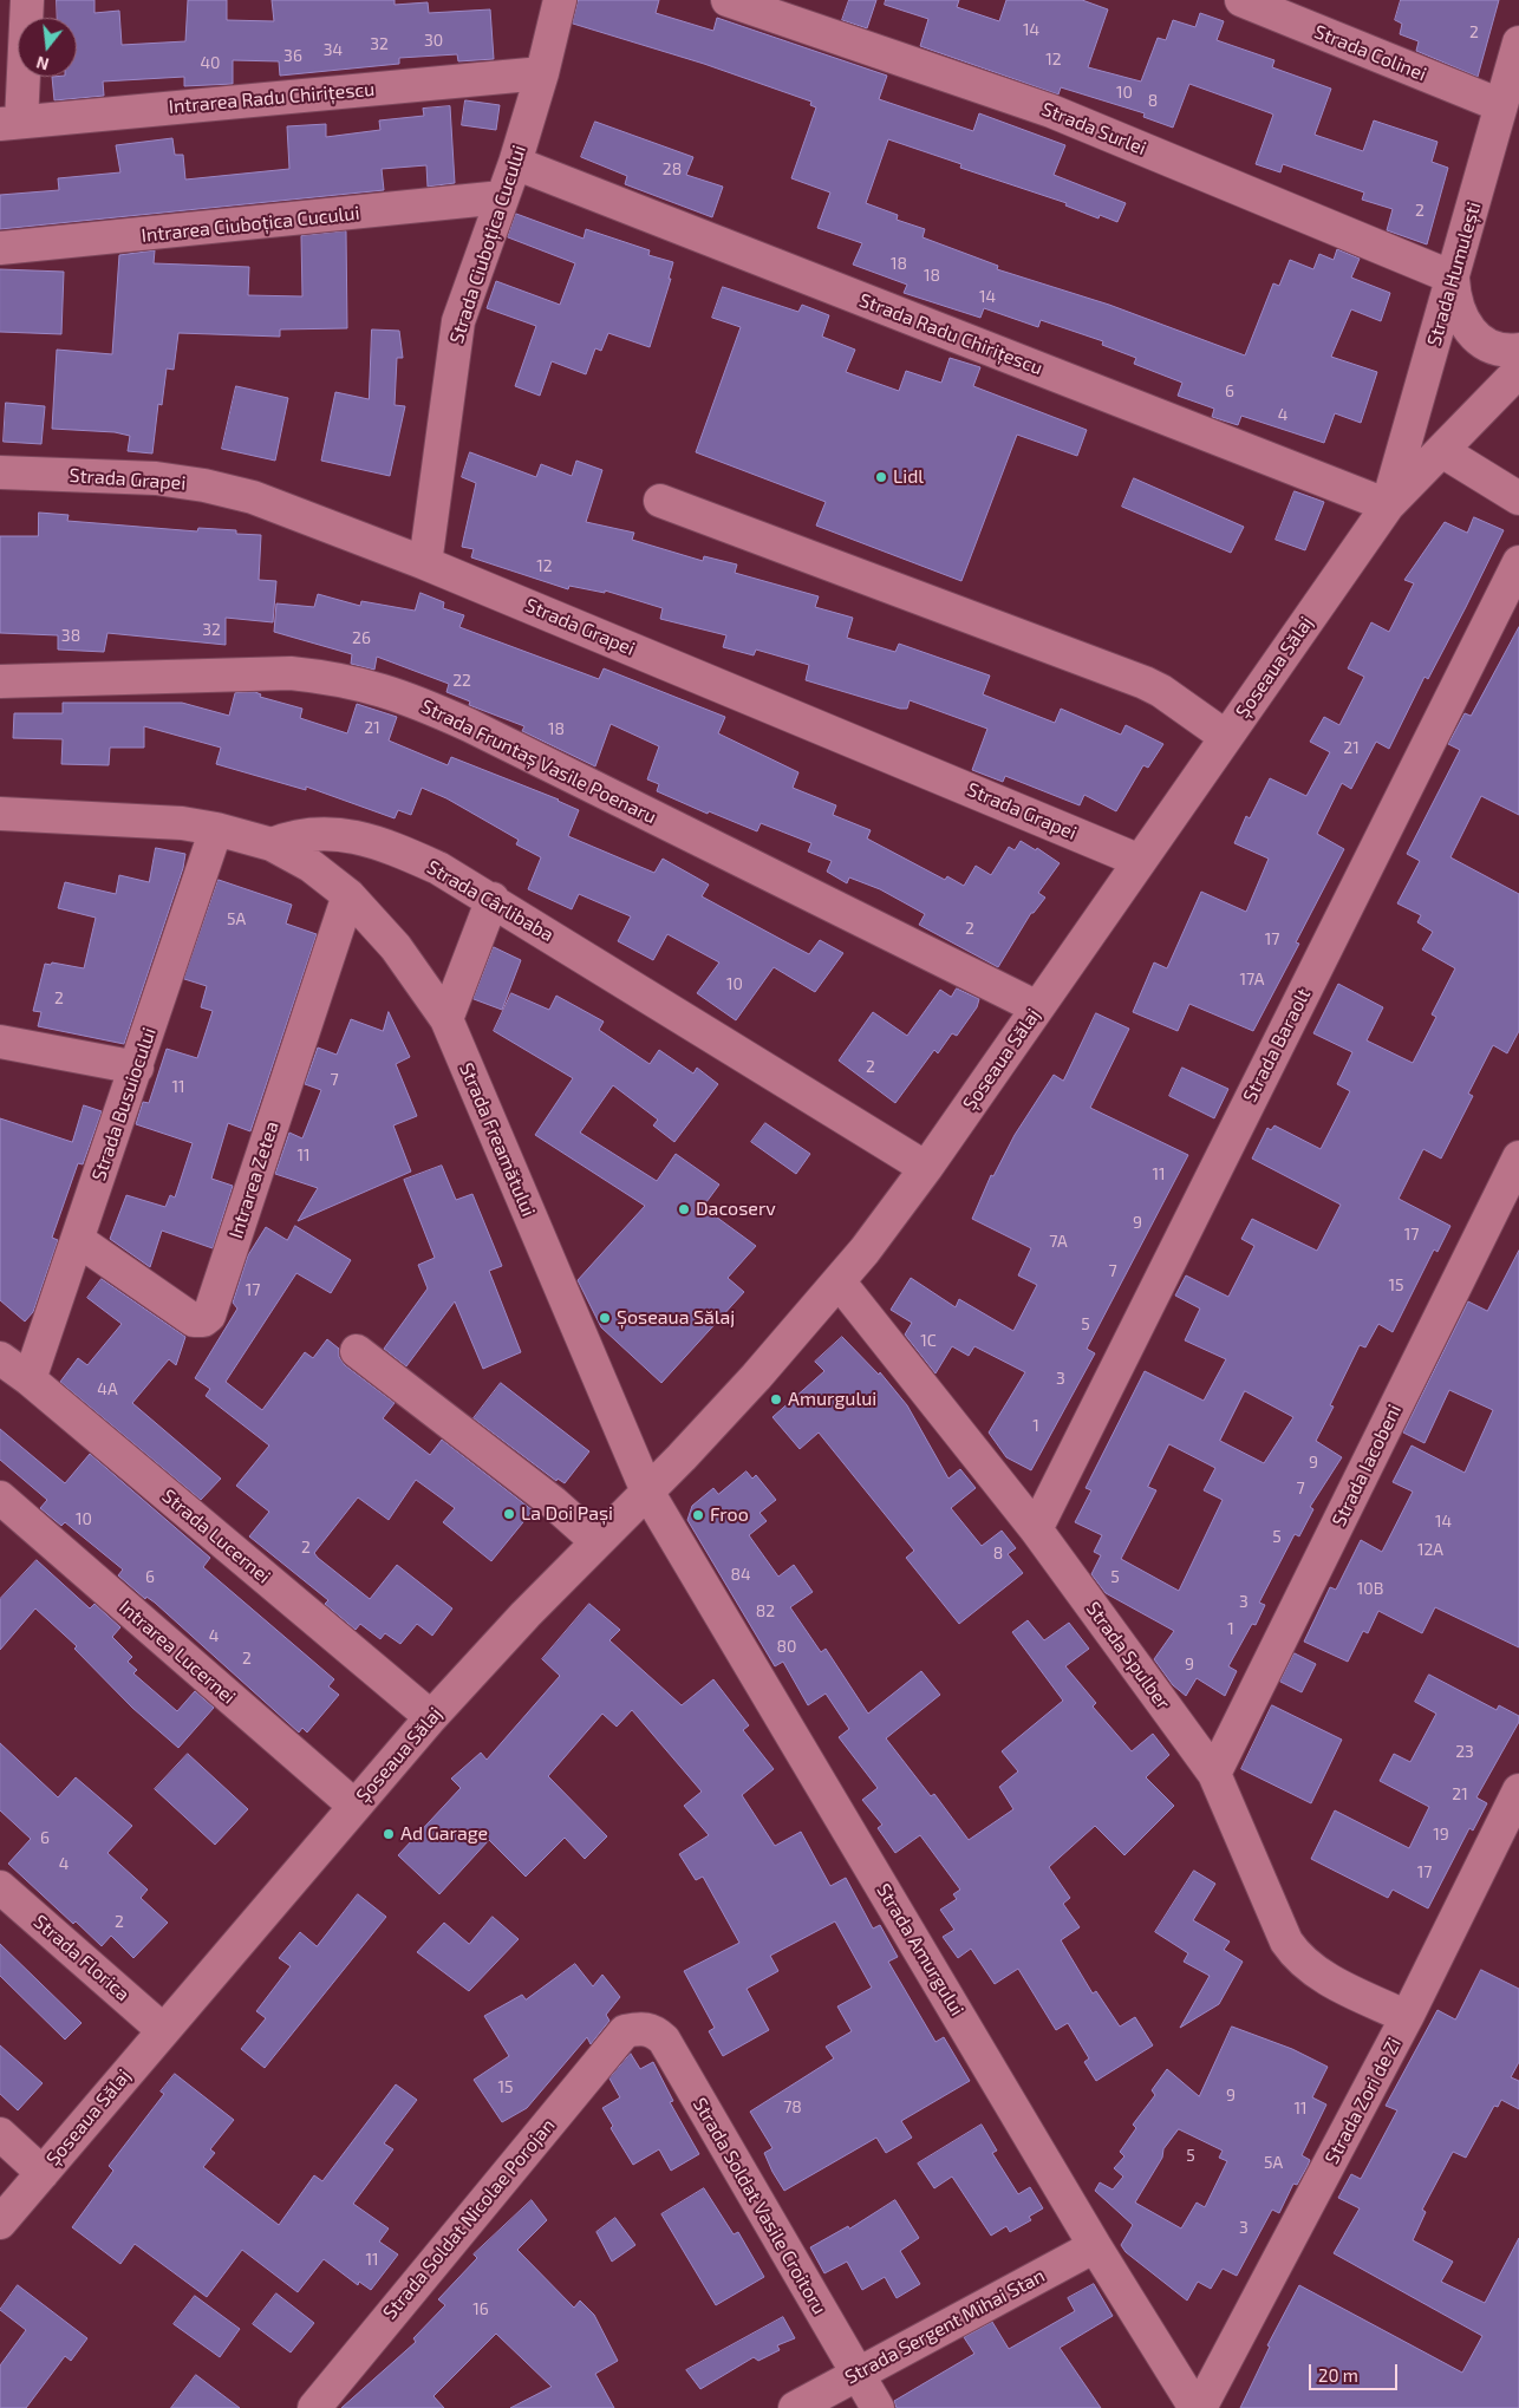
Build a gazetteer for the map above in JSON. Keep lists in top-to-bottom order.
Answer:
{
  "streets": {
    "street": [
      "Strada Colinei",
      "Intrarea Radu Chirițescu",
      "Strada Surlei",
      "Intrarea Ciuboțica Cucului",
      "Strada Ciuboțica Cucului",
      "Strada Humulești",
      "Strada Radu Chirițescu",
      "Strada Grapei",
      "Șoseaua Sălaj",
      "Strada Fruntaș Vasile Poenaru",
      "Strada Cârlibaba",
      "Strada Baraolt",
      "Strada Busuiocului",
      "Strada Freamătului",
      "Intrarea Zetea",
      "Strada Iacobeni",
      "Strada Lucernei",
      "Intrarea Lucernei",
      "Strada Spulber",
      "Strada Amurgului",
      "Strada Florica",
      "Strada Zori de Zi",
      "Strada Soldat Vasile Croitoru",
      "Strada Soldat Nicolae Porojan",
      "Strada Sergent Mihai Stan"
    ]
  },
  "crossings": [
    ["Strada Colinei", "Strada Humulești"],
    ["Intrarea Radu Chirițescu", "Strada Ciuboțica Cucului"],
    ["Strada Surlei", "Strada Humulești"],
    ["Intrarea Ciuboțica Cucului", "Strada Ciuboțica Cucului"],
    ["Strada Ciuboțica Cucului", "Strada Radu Chirițescu"],
    ["Strada Ciuboțica Cucului", "Strada Grapei"],
    ["Strada Humulești", "Strada Radu Chirițescu"],
    ["Strada Humulești", "Șoseaua Sălaj"],
    ["Strada Radu Chirițescu", "Șoseaua Sălaj"],
    ["Strada Grapei", "Șoseaua Sălaj"],
    ["Șoseaua Sălaj", "Strada Fruntaș Vasile Poenaru"],
    ["Șoseaua Sălaj", "Strada Cârlibaba"],
    ["Șoseaua Sălaj", "Strada Freamătului"],
    ["Șoseaua Sălaj", "Strada Lucernei"],
    ["Șoseaua Sălaj", "Intrarea Lucernei"],
    ["Șoseaua Sălaj", "Strada Spulber"],
    ["Șoseaua Sălaj", "Strada Amurgului"],
    ["Șoseaua Sălaj", "Strada Florica"],
    ["Strada Cârlibaba", "Strada Freamătului"],
    ["Strada Baraolt", "Strada Spulber"],
    ["Strada Busuiocului", "Intrarea Zetea"],
    ["Strada Busuiocului", "Strada Lucernei"],
    ["Strada Freamătului", "Intrarea Zetea"],
    ["Strada Freamătului", "Strada Amurgului"],
    ["Strada Iacobeni", "Strada Spulber"],
    ["Strada Spulber", "Strada Zori de Zi"],
    ["Strada Amurgului", "Strada Sergent Mihai Stan"],
    ["Strada Soldat Vasile Croitoru", "Strada Soldat Nicolae Porojan"],
    ["Strada Soldat Vasile Croitoru", "Strada Sergent Mihai Stan"]
  ],
  "places": [
    "Lidl",
    "Dacoserv",
    "Șoseaua Sălaj",
    "Amurgului",
    "La Doi Pași",
    "Froo",
    "Ad Garage"
  ],
  "house_numbers": [
    "14",
    "2",
    "30",
    "32",
    "34",
    "36",
    "12",
    "40",
    "10",
    "8",
    "28",
    "2",
    "18",
    "18",
    "14",
    "6",
    "4",
    "12",
    "32",
    "38",
    "26",
    "22",
    "21",
    "18",
    "21",
    "5A",
    "2",
    "17",
    "17A",
    "10",
    "2",
    "2",
    "7",
    "11",
    "11",
    "11",
    "9",
    "17",
    "7A",
    "7",
    "15",
    "17",
    "5",
    "1C",
    "3",
    "4A",
    "1",
    "9",
    "7",
    "10",
    "14",
    "5",
    "2",
    "12A",
    "8",
    "84",
    "6",
    "5",
    "10B",
    "3",
    "82",
    "1",
    "4",
    "80",
    "2",
    "9",
    "23",
    "21",
    "19",
    "6",
    "4",
    "17",
    "2",
    "15",
    "9",
    "78",
    "11",
    "5",
    "5A",
    "3",
    "11",
    "16"
  ],
  "scale_bar": "20 m",
  "north": "bottom"
}
